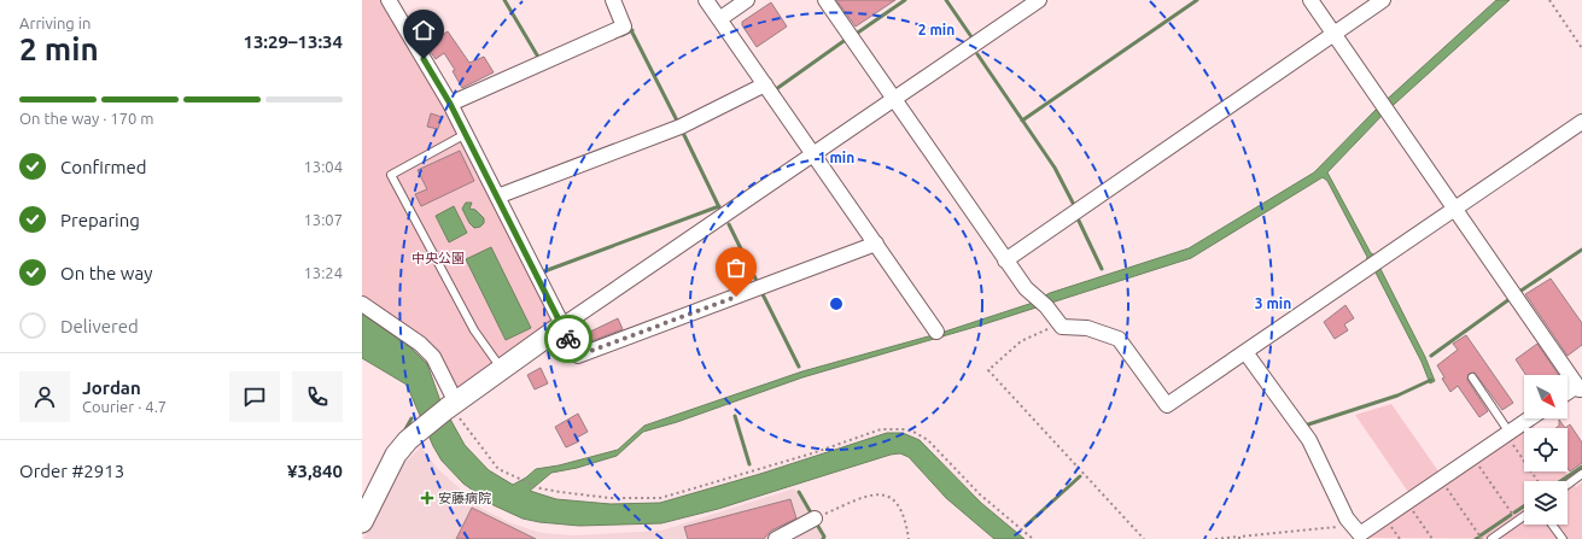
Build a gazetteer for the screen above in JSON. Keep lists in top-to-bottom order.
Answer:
{
  "parks": ["中央公園"],
  "places": {
    "health": ["安藤病院"]
  },
  "north": "bottom right",
  "page": {
    "heading": ["2 min", "Arriving in", "13:29–13:34"],
    "panel": [
      "Jordan",
      "Courier · 4.7",
      "Order #2913",
      "¥3,840"
    ],
    "bar": "On the way · 170 m",
    "list": [
      ["Confirmed", "13:04"],
      ["Preparing", "13:07"],
      ["On the way", "13:24"],
      "Delivered"
    ]
  },
  "rings": ["2 min", "1 min", "3 min"]
}
